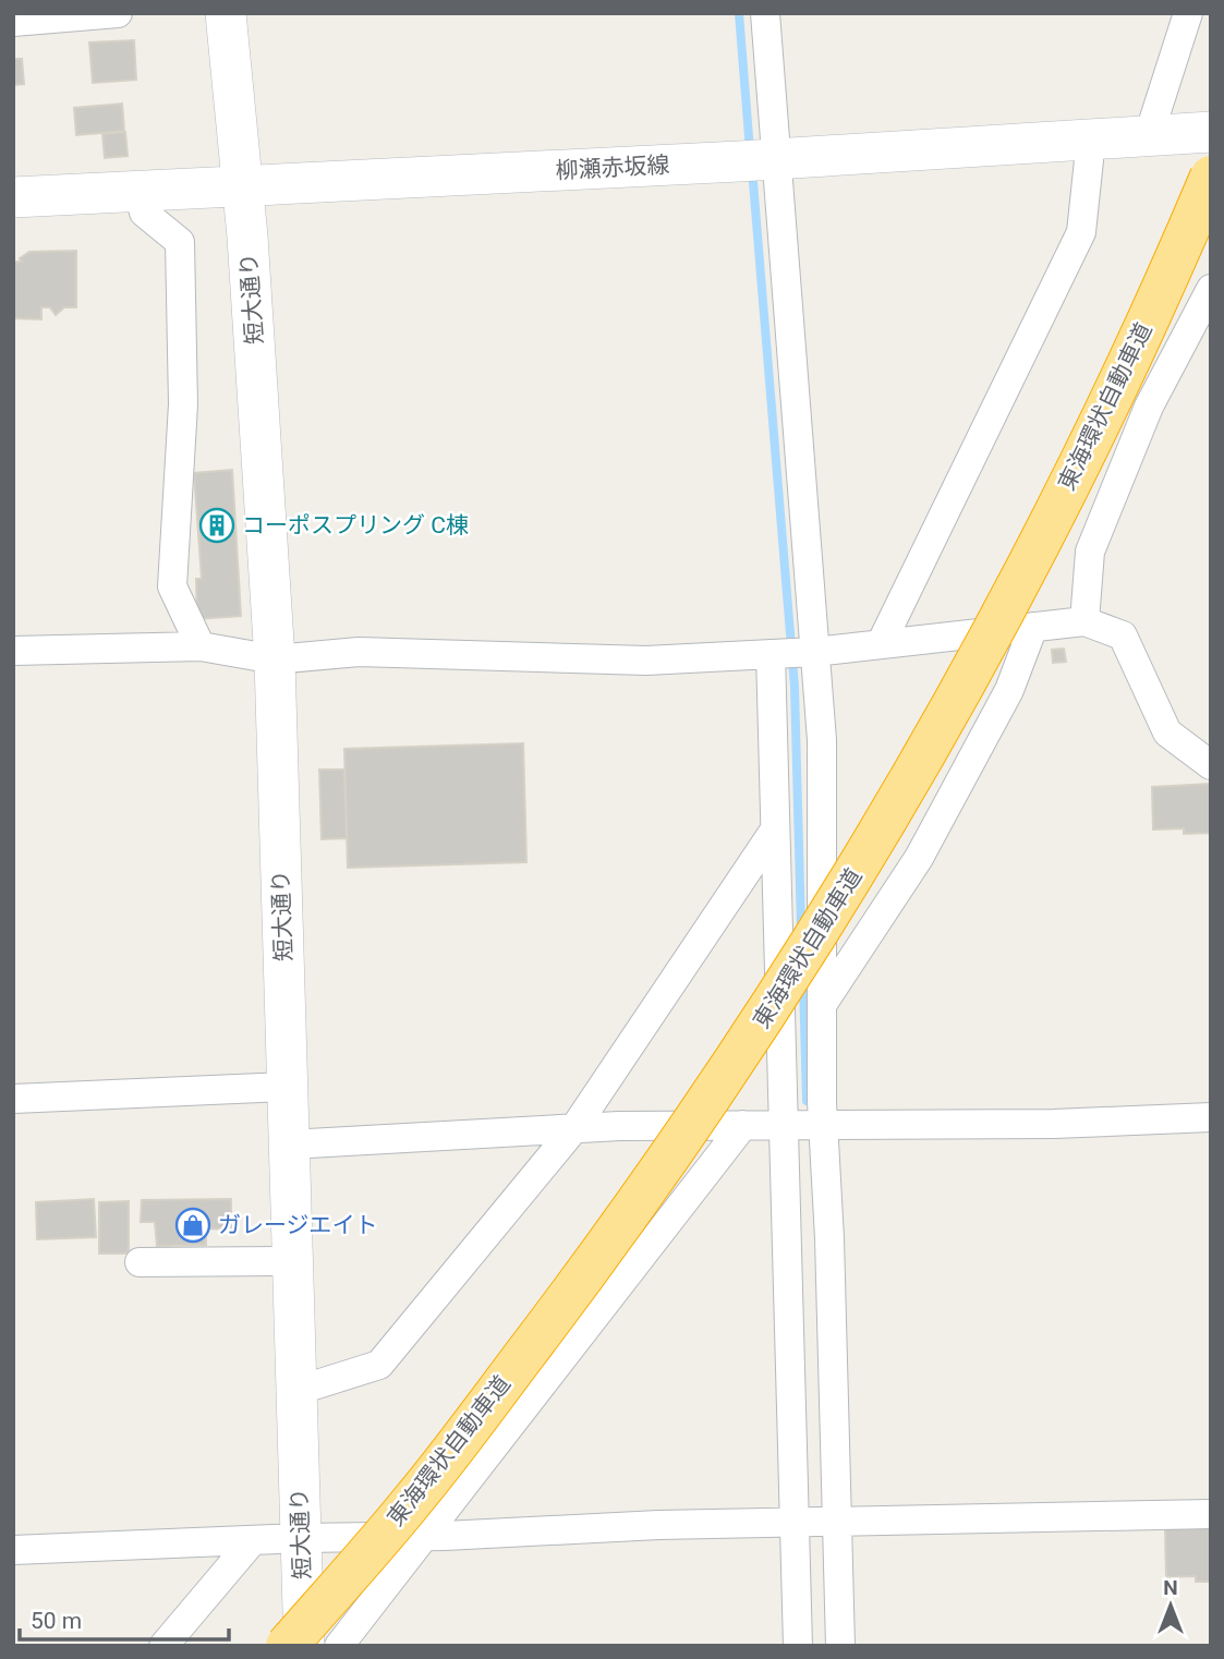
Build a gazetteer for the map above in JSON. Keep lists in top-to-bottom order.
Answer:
{
  "streets": {
    "highway": ["東海環状自動車道"],
    "street": ["柳瀬赤坂線", "短大通り"]
  },
  "crossings": [
    ["柳瀬赤坂線", "短大通り"]
  ],
  "places": {
    "building": ["コーポスプリング C棟"],
    "shop": ["ガレージエイト"]
  },
  "scale_bar": "50 m",
  "north": "top"
}
